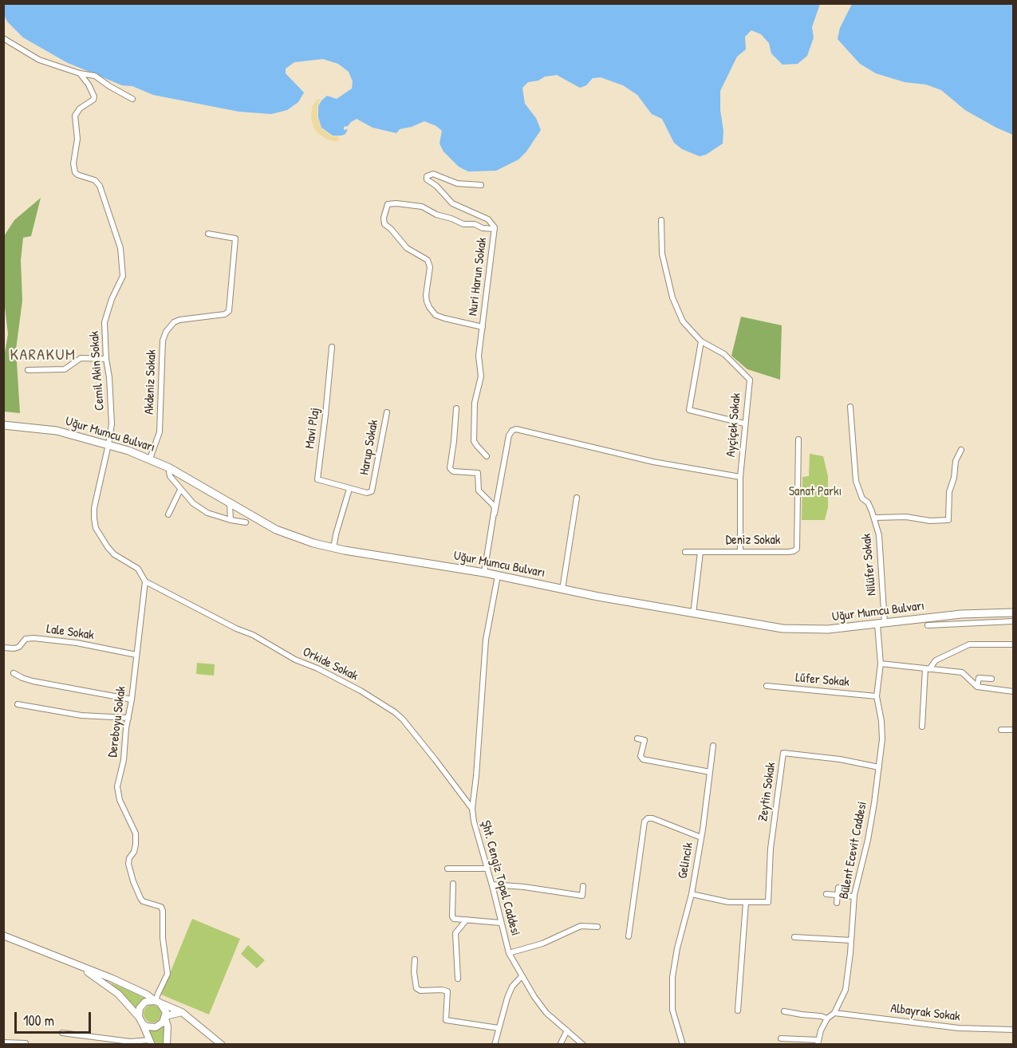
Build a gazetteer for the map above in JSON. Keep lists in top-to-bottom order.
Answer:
{
  "streets": {
    "main road": ["Uğur Mumcu Bulvarı"],
    "street": [
      "Nuri Harun Sokak",
      "Cemil Akin Sokak",
      "Akdeniz Sokak",
      "Ayçiçek Sokak",
      "Mavi Plaj",
      "Harup Sokak",
      "Deniz Sokak",
      "Nilüfer Sokak",
      "Lale Sokak",
      "Orkide Sokak",
      "Lűfer Sokak",
      "Dereboyu Sokak",
      "Zeytin Sokak",
      "Bülent Ecevit Caddesi",
      "Gelincik",
      "Şht. Cengiz Topel Caddesi",
      "Albayrak Sokak"
    ]
  },
  "crossings": [
    ["Cemil Akin Sokak", "Uğur Mumcu Bulvarı"],
    ["Akdeniz Sokak", "Uğur Mumcu Bulvarı"],
    ["Ayçiçek Sokak", "Deniz Sokak"],
    ["Mavi Plaj", "Harup Sokak"],
    ["Uğur Mumcu Bulvarı", "Nilüfer Sokak"],
    ["Uğur Mumcu Bulvarı", "Bülent Ecevit Caddesi"],
    ["Uğur Mumcu Bulvarı", "Şht. Cengiz Topel Caddesi"],
    ["Nilüfer Sokak", "Bülent Ecevit Caddesi"],
    ["Lale Sokak", "Dereboyu Sokak"],
    ["Orkide Sokak", "Dereboyu Sokak"],
    ["Orkide Sokak", "Şht. Cengiz Topel Caddesi"],
    ["Lűfer Sokak", "Bülent Ecevit Caddesi"],
    ["Zeytin Sokak", "Bülent Ecevit Caddesi"],
    ["Bülent Ecevit Caddesi", "Albayrak Sokak"]
  ],
  "districts": ["KARAKUM"],
  "parks": ["Sanat Parkı"],
  "scale_bar": "100 m"
}
